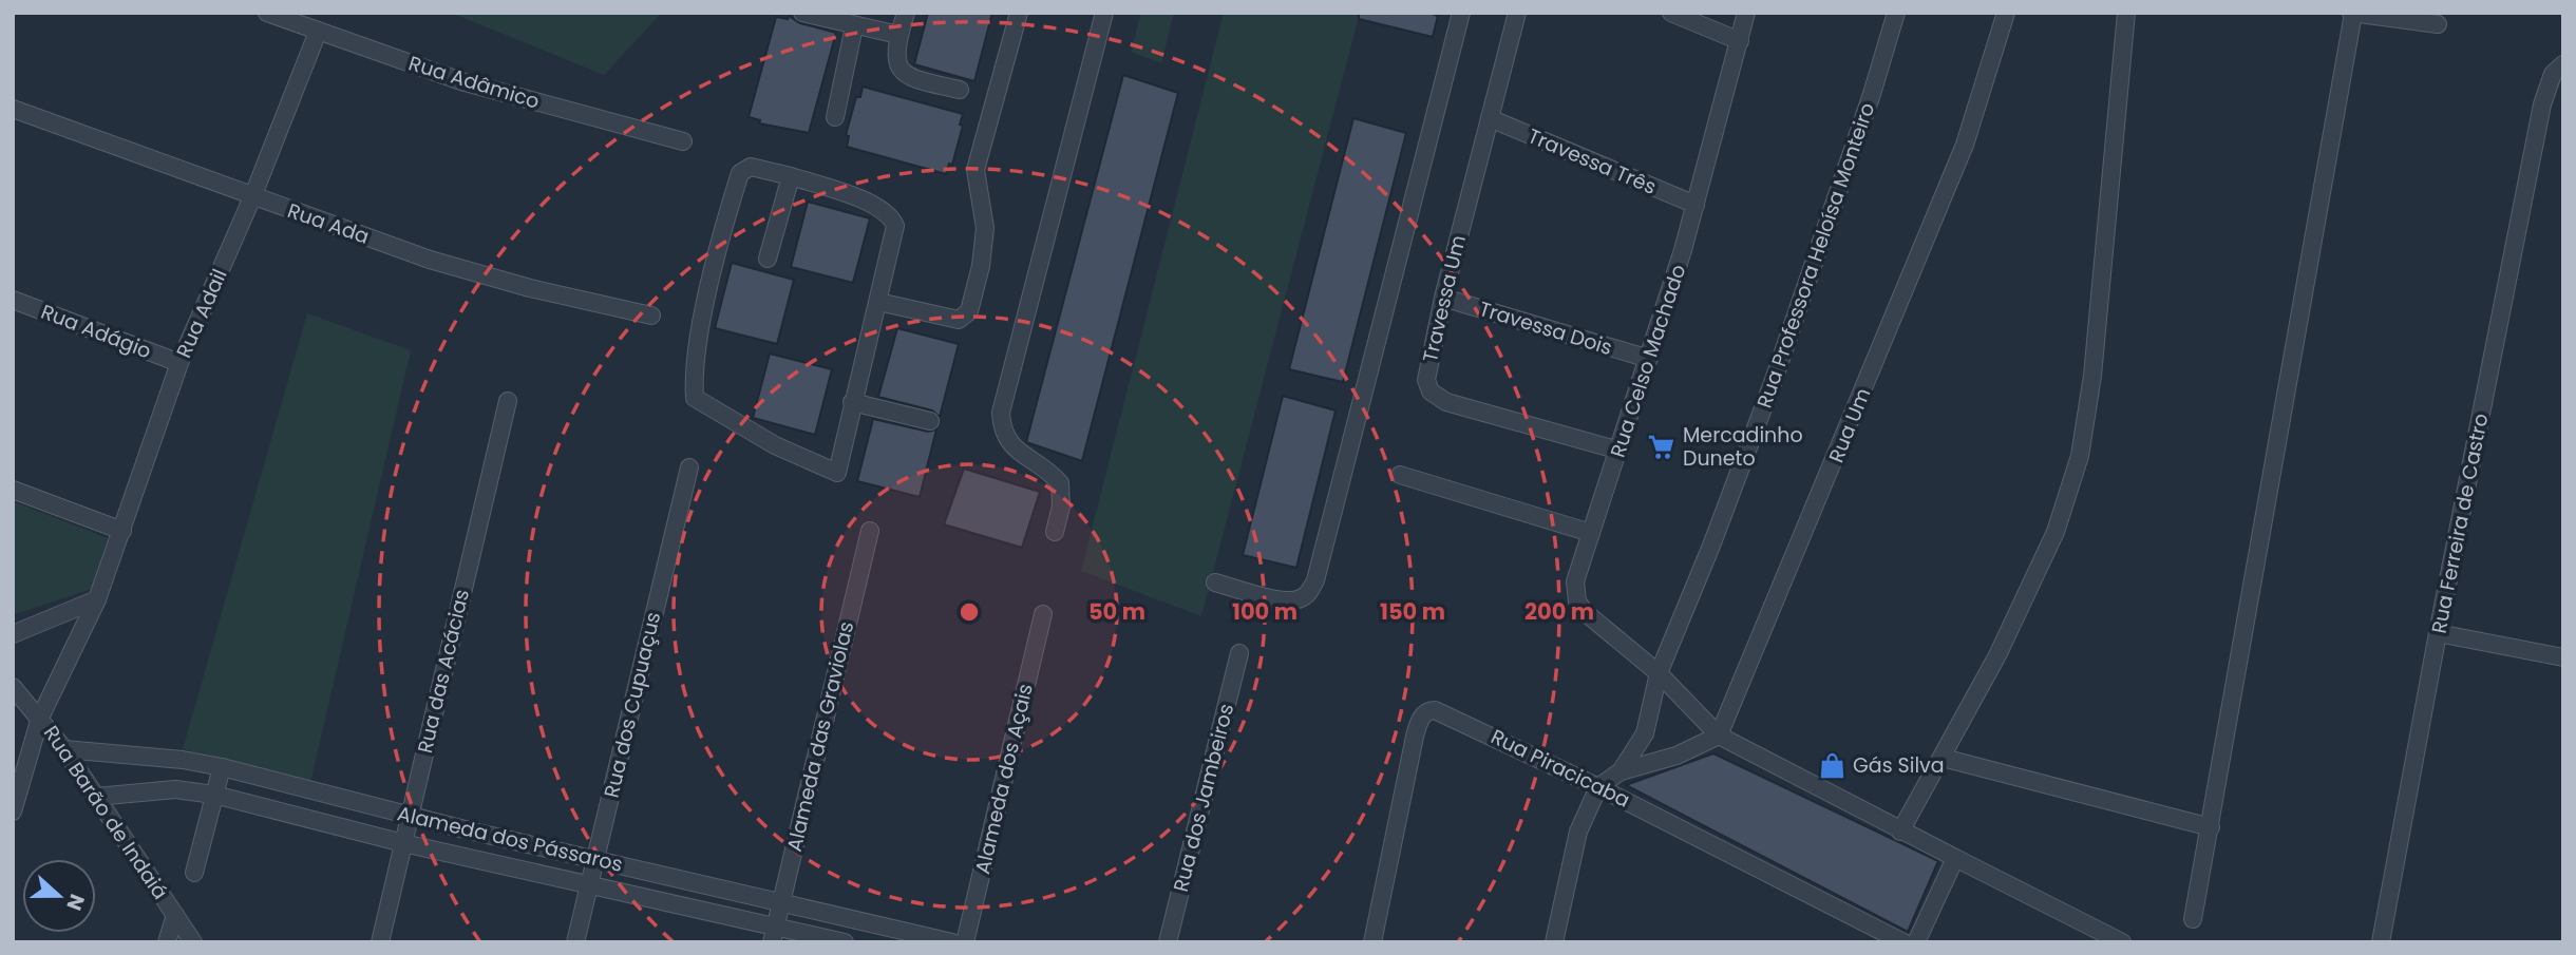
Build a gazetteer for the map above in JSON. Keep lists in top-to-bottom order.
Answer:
{
  "streets": {
    "street": [
      "Rua Adâmico",
      "Travessa Três",
      "Rua Ada",
      "Rua Professora Heloísa Monteiro",
      "Travessa Um",
      "Rua Adail",
      "Travessa Dois",
      "Rua Adágio",
      "Rua Celso Machado",
      "Rua Um",
      "Rua Ferreira de Castro",
      "Rua das Acácias",
      "Rua dos Cupuaçus",
      "Alameda das Graviolas",
      "Rua Piracicaba",
      "Alameda dos Açais",
      "Rua dos Jambeiros",
      "Rua Barão de Indaiá",
      "Alameda dos Pássaros"
    ]
  },
  "crossings": [
    ["Rua Adâmico", "Rua Adail"],
    ["Travessa Três", "Travessa Um"],
    ["Travessa Três", "Rua Celso Machado"],
    ["Rua Ada", "Rua Adail"],
    ["Rua Professora Heloísa Monteiro", "Rua Celso Machado"],
    ["Rua Professora Heloísa Monteiro", "Rua Piracicaba"],
    ["Travessa Um", "Travessa Dois"],
    ["Travessa Um", "Rua Celso Machado"],
    ["Rua Adail", "Rua Adágio"],
    ["Rua Adail", "Rua Barão de Indaiá"],
    ["Travessa Dois", "Rua Celso Machado"],
    ["Rua Celso Machado", "Rua Um"],
    ["Rua das Acácias", "Alameda dos Pássaros"],
    ["Rua dos Cupuaçus", "Alameda dos Pássaros"],
    ["Alameda das Graviolas", "Alameda dos Pássaros"],
    ["Rua Barão de Indaiá", "Alameda dos Pássaros"]
  ],
  "places": {
    "supermarket": ["Mercadinho Duneto"],
    "shop": ["Gás Silva"]
  },
  "north": "right",
  "rings": [
    "50 m",
    "100 m",
    "150 m",
    "200 m"
  ]
}
